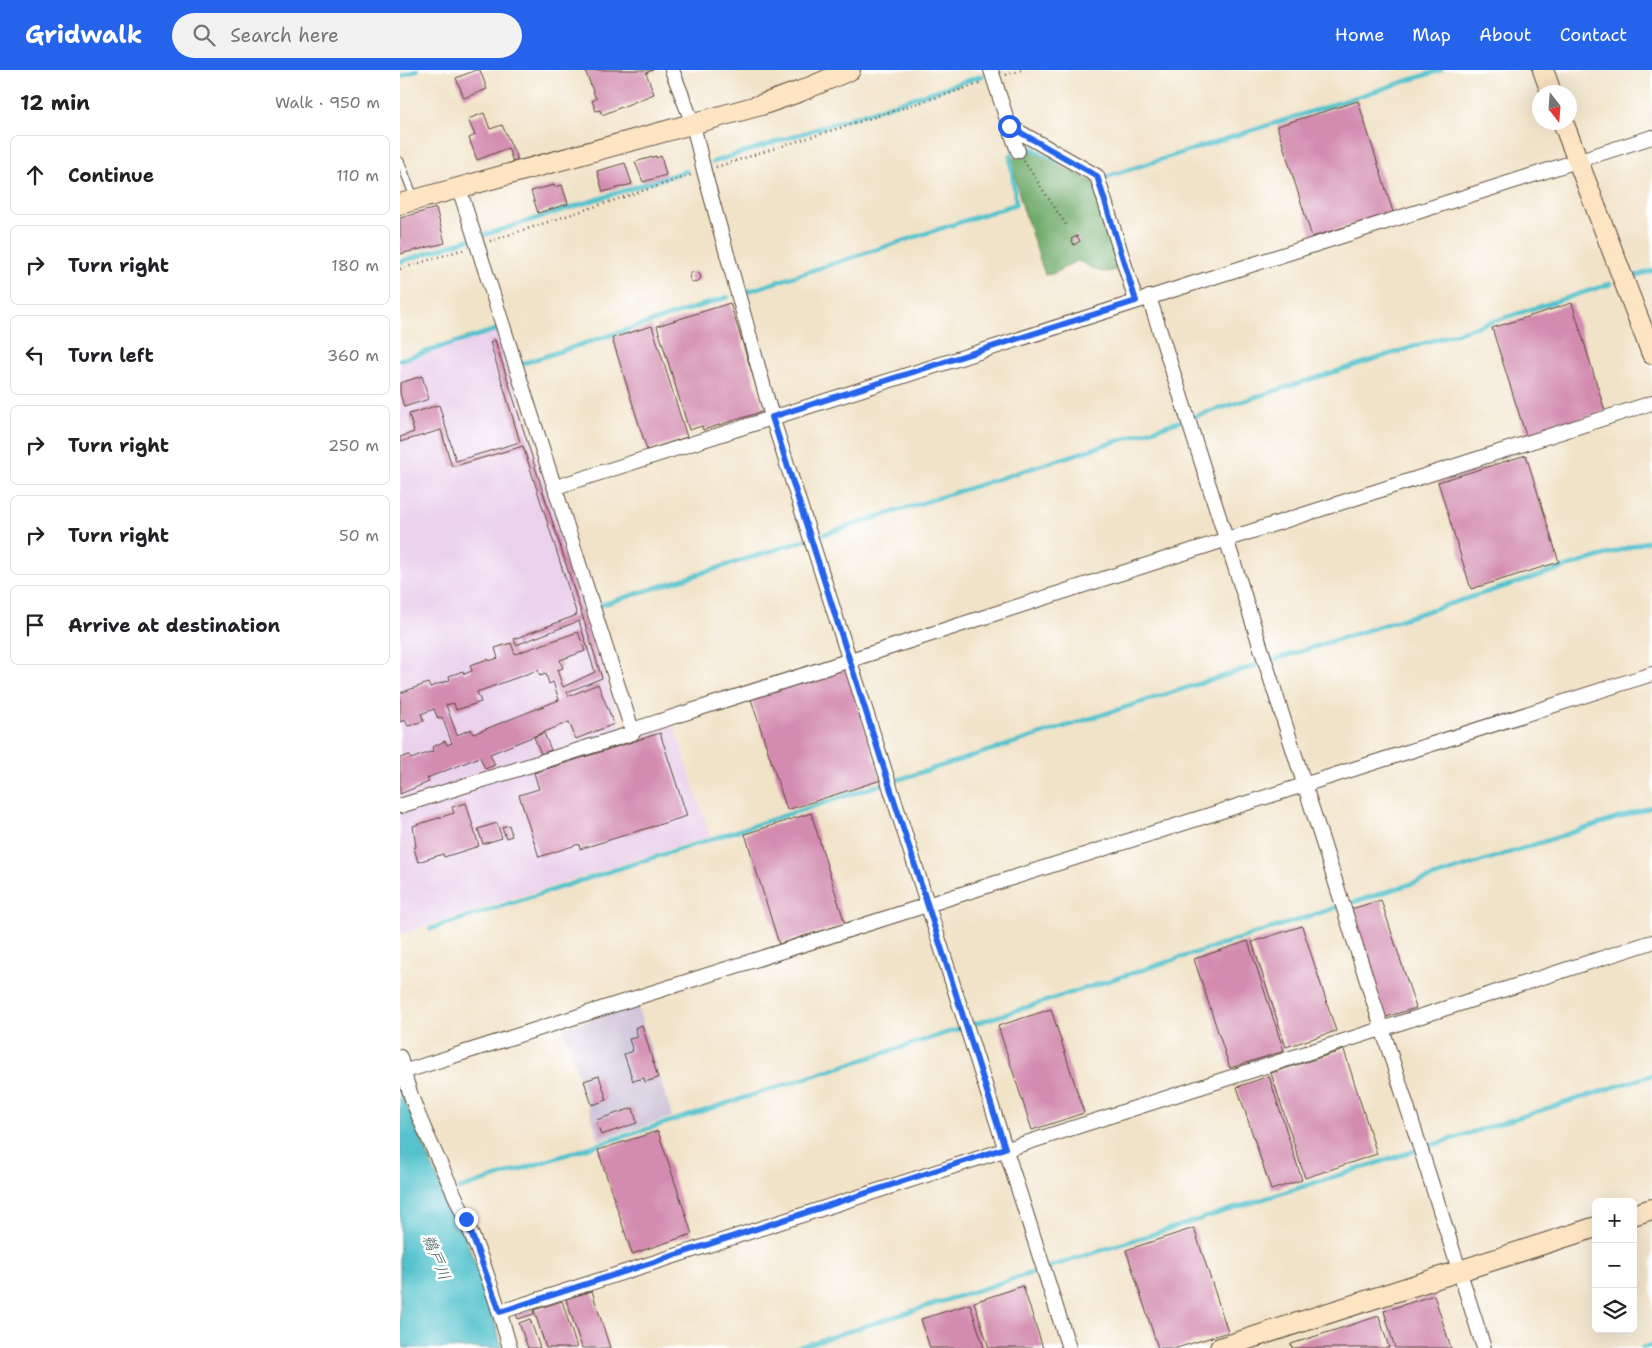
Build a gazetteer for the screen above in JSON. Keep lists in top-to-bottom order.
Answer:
{
  "water": ["鵜戸川"],
  "north": "bottom",
  "page": {
    "header": "Gridwalk",
    "search": "Search here",
    "nav": [
      "Home",
      "Map",
      "About",
      "Contact"
    ],
    "heading": ["12 min", "Walk · 950 m"],
    "list": [
      ["Continue", "110 m"],
      ["Turn right", "180 m"],
      ["Turn left", "360 m"],
      ["Turn right", "250 m"],
      ["Turn right", "50 m"],
      "Arrive at destination"
    ],
    "map_buttons": ["+", "−"]
  }
}
